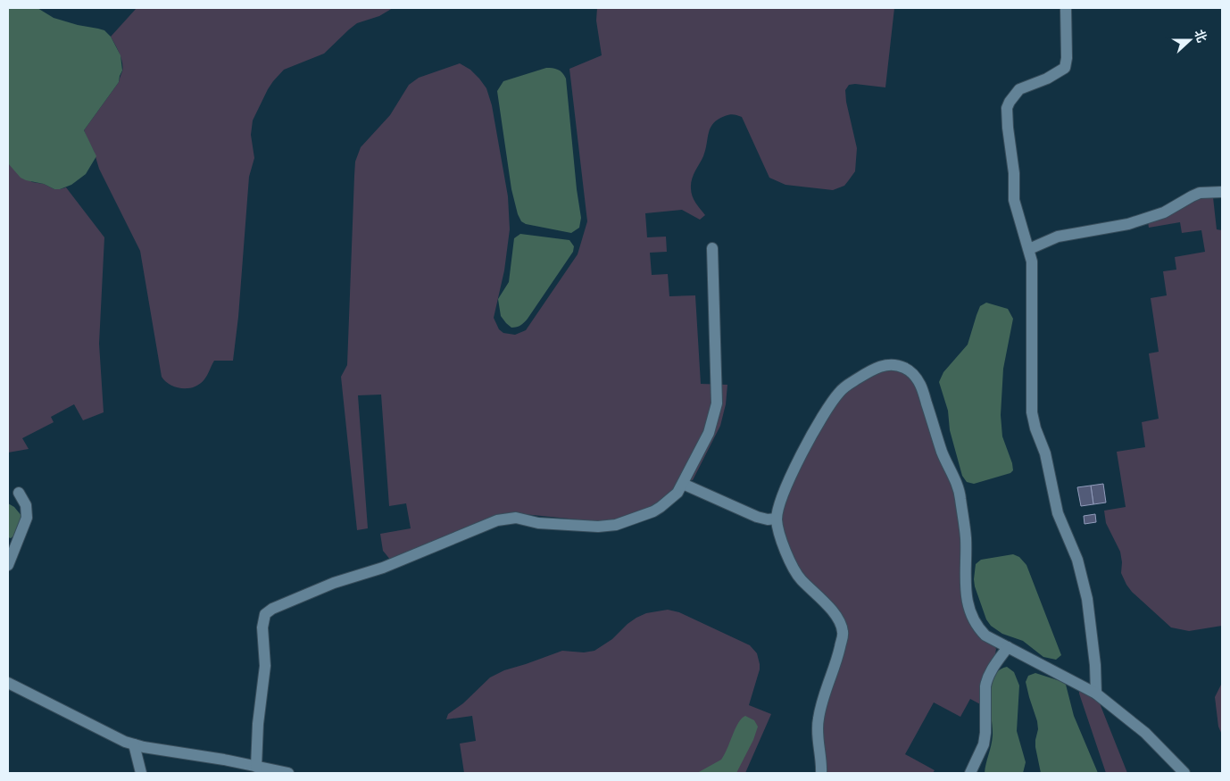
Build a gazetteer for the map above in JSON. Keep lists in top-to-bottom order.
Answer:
{
  "north": "right"
}
